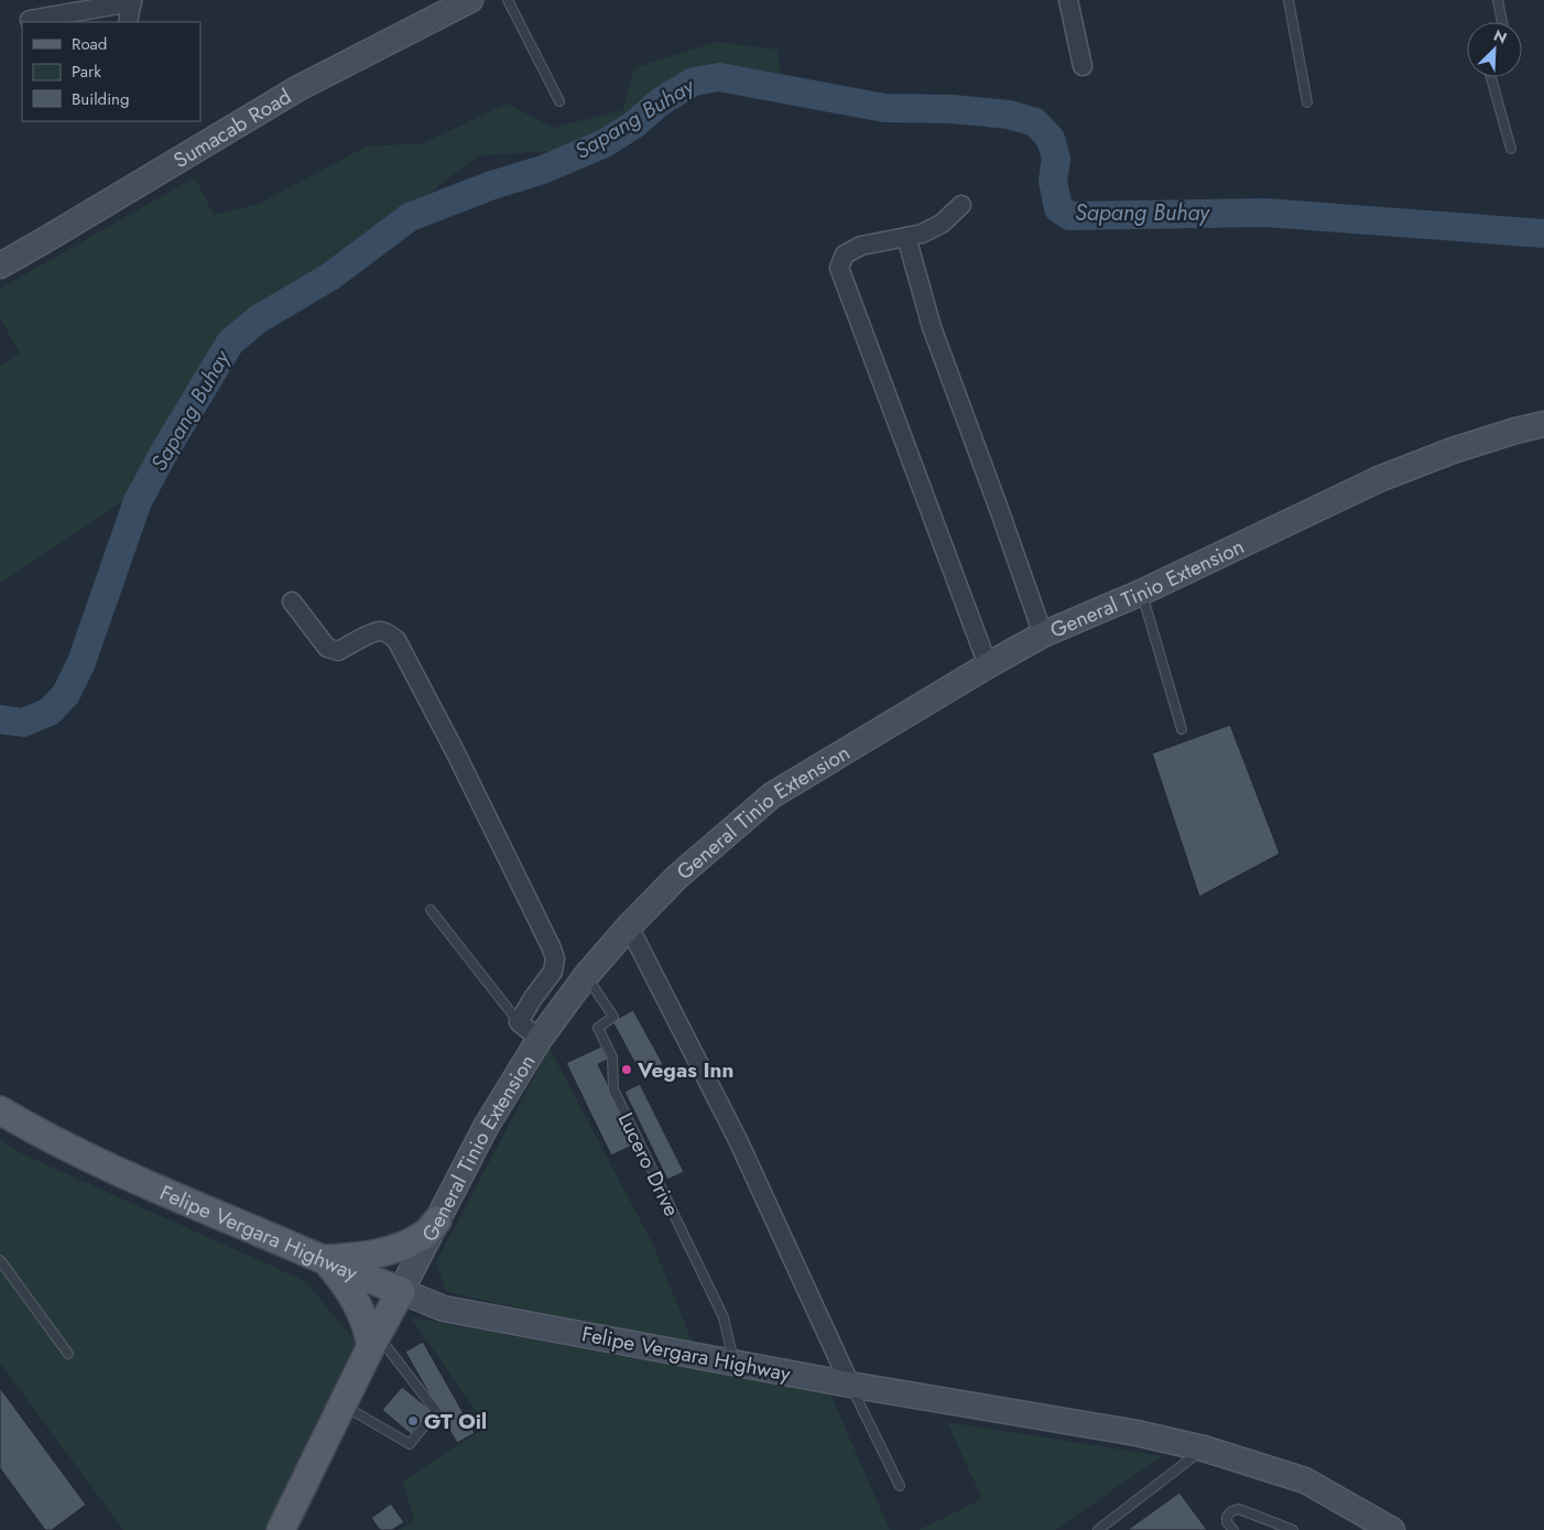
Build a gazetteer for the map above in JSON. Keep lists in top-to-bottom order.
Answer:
{
  "streets": {
    "main road": ["General Tinio Extension", "Felipe Vergara Highway"],
    "street": ["Sumacab Road"],
    "lane": ["Lucero Drive"]
  },
  "crossings": [
    ["General Tinio Extension", "Lucero Drive"],
    ["General Tinio Extension", "Felipe Vergara Highway"],
    ["Lucero Drive", "Felipe Vergara Highway"]
  ],
  "water": ["Sapang Buhay"],
  "places": ["Vegas Inn", "GT Oil"],
  "legend": ["Road", "Park", "Building"],
  "north": "top right"
}
